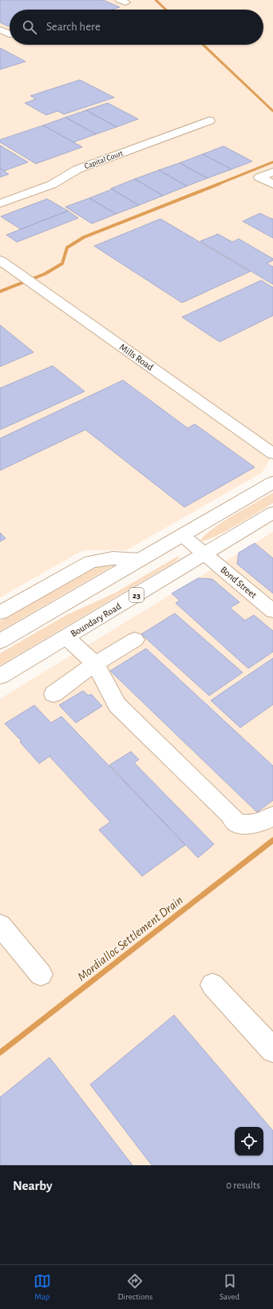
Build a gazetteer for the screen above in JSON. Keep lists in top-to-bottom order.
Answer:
{
  "streets": {
    "street": [
      "Capital Court",
      "Mills Road",
      "Bond Street",
      "23",
      "Boundary Road"
    ]
  },
  "crossings": [
    ["Bond Street", "Boundary Road"]
  ],
  "water": ["Mordialloc Settlement Drain"],
  "page": {
    "search": "Search here",
    "heading": ["Nearby", "0 results"],
    "nav": ["Map", "Directions", "Saved"]
  }
}
